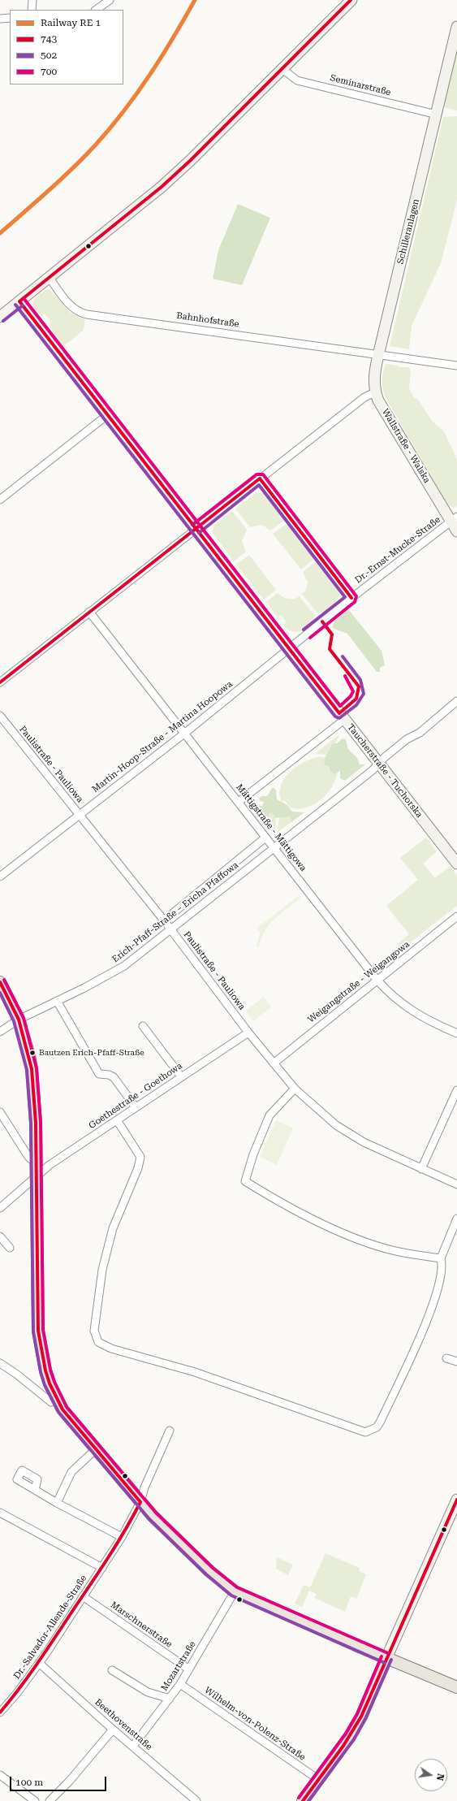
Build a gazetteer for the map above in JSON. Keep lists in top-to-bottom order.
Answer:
{
  "streets": {
    "street": [
      "Seminarstraße",
      "Schilleranlagen",
      "Bahnhofstraße",
      "Wallstraße - Walska",
      "Dr.-Ernst-Mucke-Straße",
      "Martin-Hoop-Straße - Martina Hoopowa",
      "Paulistraße - Pauliowa",
      "Taucherstraße - Tuchorska",
      "Mättigstraße - Mättigowa",
      "Erich-Pfaff-Straße – Ericha Pfaffowa",
      "Weigangstraße - Weigangowa",
      "Goethestraße - Goethowa",
      "Marschnerstraße",
      "Dr.-Salvador-Allende-Straße",
      "Mozartstraße",
      "Wilhelm-von-Polenz-Straße",
      "Beethovenstraße"
    ]
  },
  "crossings": [
    ["Seminarstraße", "Schilleranlagen"],
    ["Schilleranlagen", "Bahnhofstraße"],
    ["Schilleranlagen", "Wallstraße - Walska"],
    ["Bahnhofstraße", "Wallstraße - Walska"],
    ["Wallstraße - Walska", "Dr.-Ernst-Mucke-Straße"],
    ["Dr.-Ernst-Mucke-Straße", "Martin-Hoop-Straße - Martina Hoopowa"],
    ["Dr.-Ernst-Mucke-Straße", "Taucherstraße - Tuchorska"],
    ["Martin-Hoop-Straße - Martina Hoopowa", "Paulistraße - Pauliowa"],
    ["Martin-Hoop-Straße - Martina Hoopowa", "Taucherstraße - Tuchorska"],
    ["Martin-Hoop-Straße - Martina Hoopowa", "Mättigstraße - Mättigowa"],
    ["Paulistraße - Pauliowa", "Erich-Pfaff-Straße – Ericha Pfaffowa"],
    ["Paulistraße - Pauliowa", "Weigangstraße - Weigangowa"],
    ["Paulistraße - Pauliowa", "Goethestraße - Goethowa"],
    ["Taucherstraße - Tuchorska", "Erich-Pfaff-Straße – Ericha Pfaffowa"],
    ["Mättigstraße - Mättigowa", "Erich-Pfaff-Straße – Ericha Pfaffowa"],
    ["Mättigstraße - Mättigowa", "Weigangstraße - Weigangowa"],
    ["Marschnerstraße", "Dr.-Salvador-Allende-Straße"],
    ["Marschnerstraße", "Mozartstraße"],
    ["Dr.-Salvador-Allende-Straße", "Beethovenstraße"],
    ["Mozartstraße", "Wilhelm-von-Polenz-Straße"],
    ["Mozartstraße", "Beethovenstraße"]
  ],
  "places": ["Bautzen Erich-Pfaff-Straße"],
  "lines": ["transit line 743", "transit line 700", "transit line 502"],
  "legend": [
    "Railway RE 1",
    "743",
    "502",
    "700"
  ],
  "scale_bar": "100 m",
  "north": "right"
}
